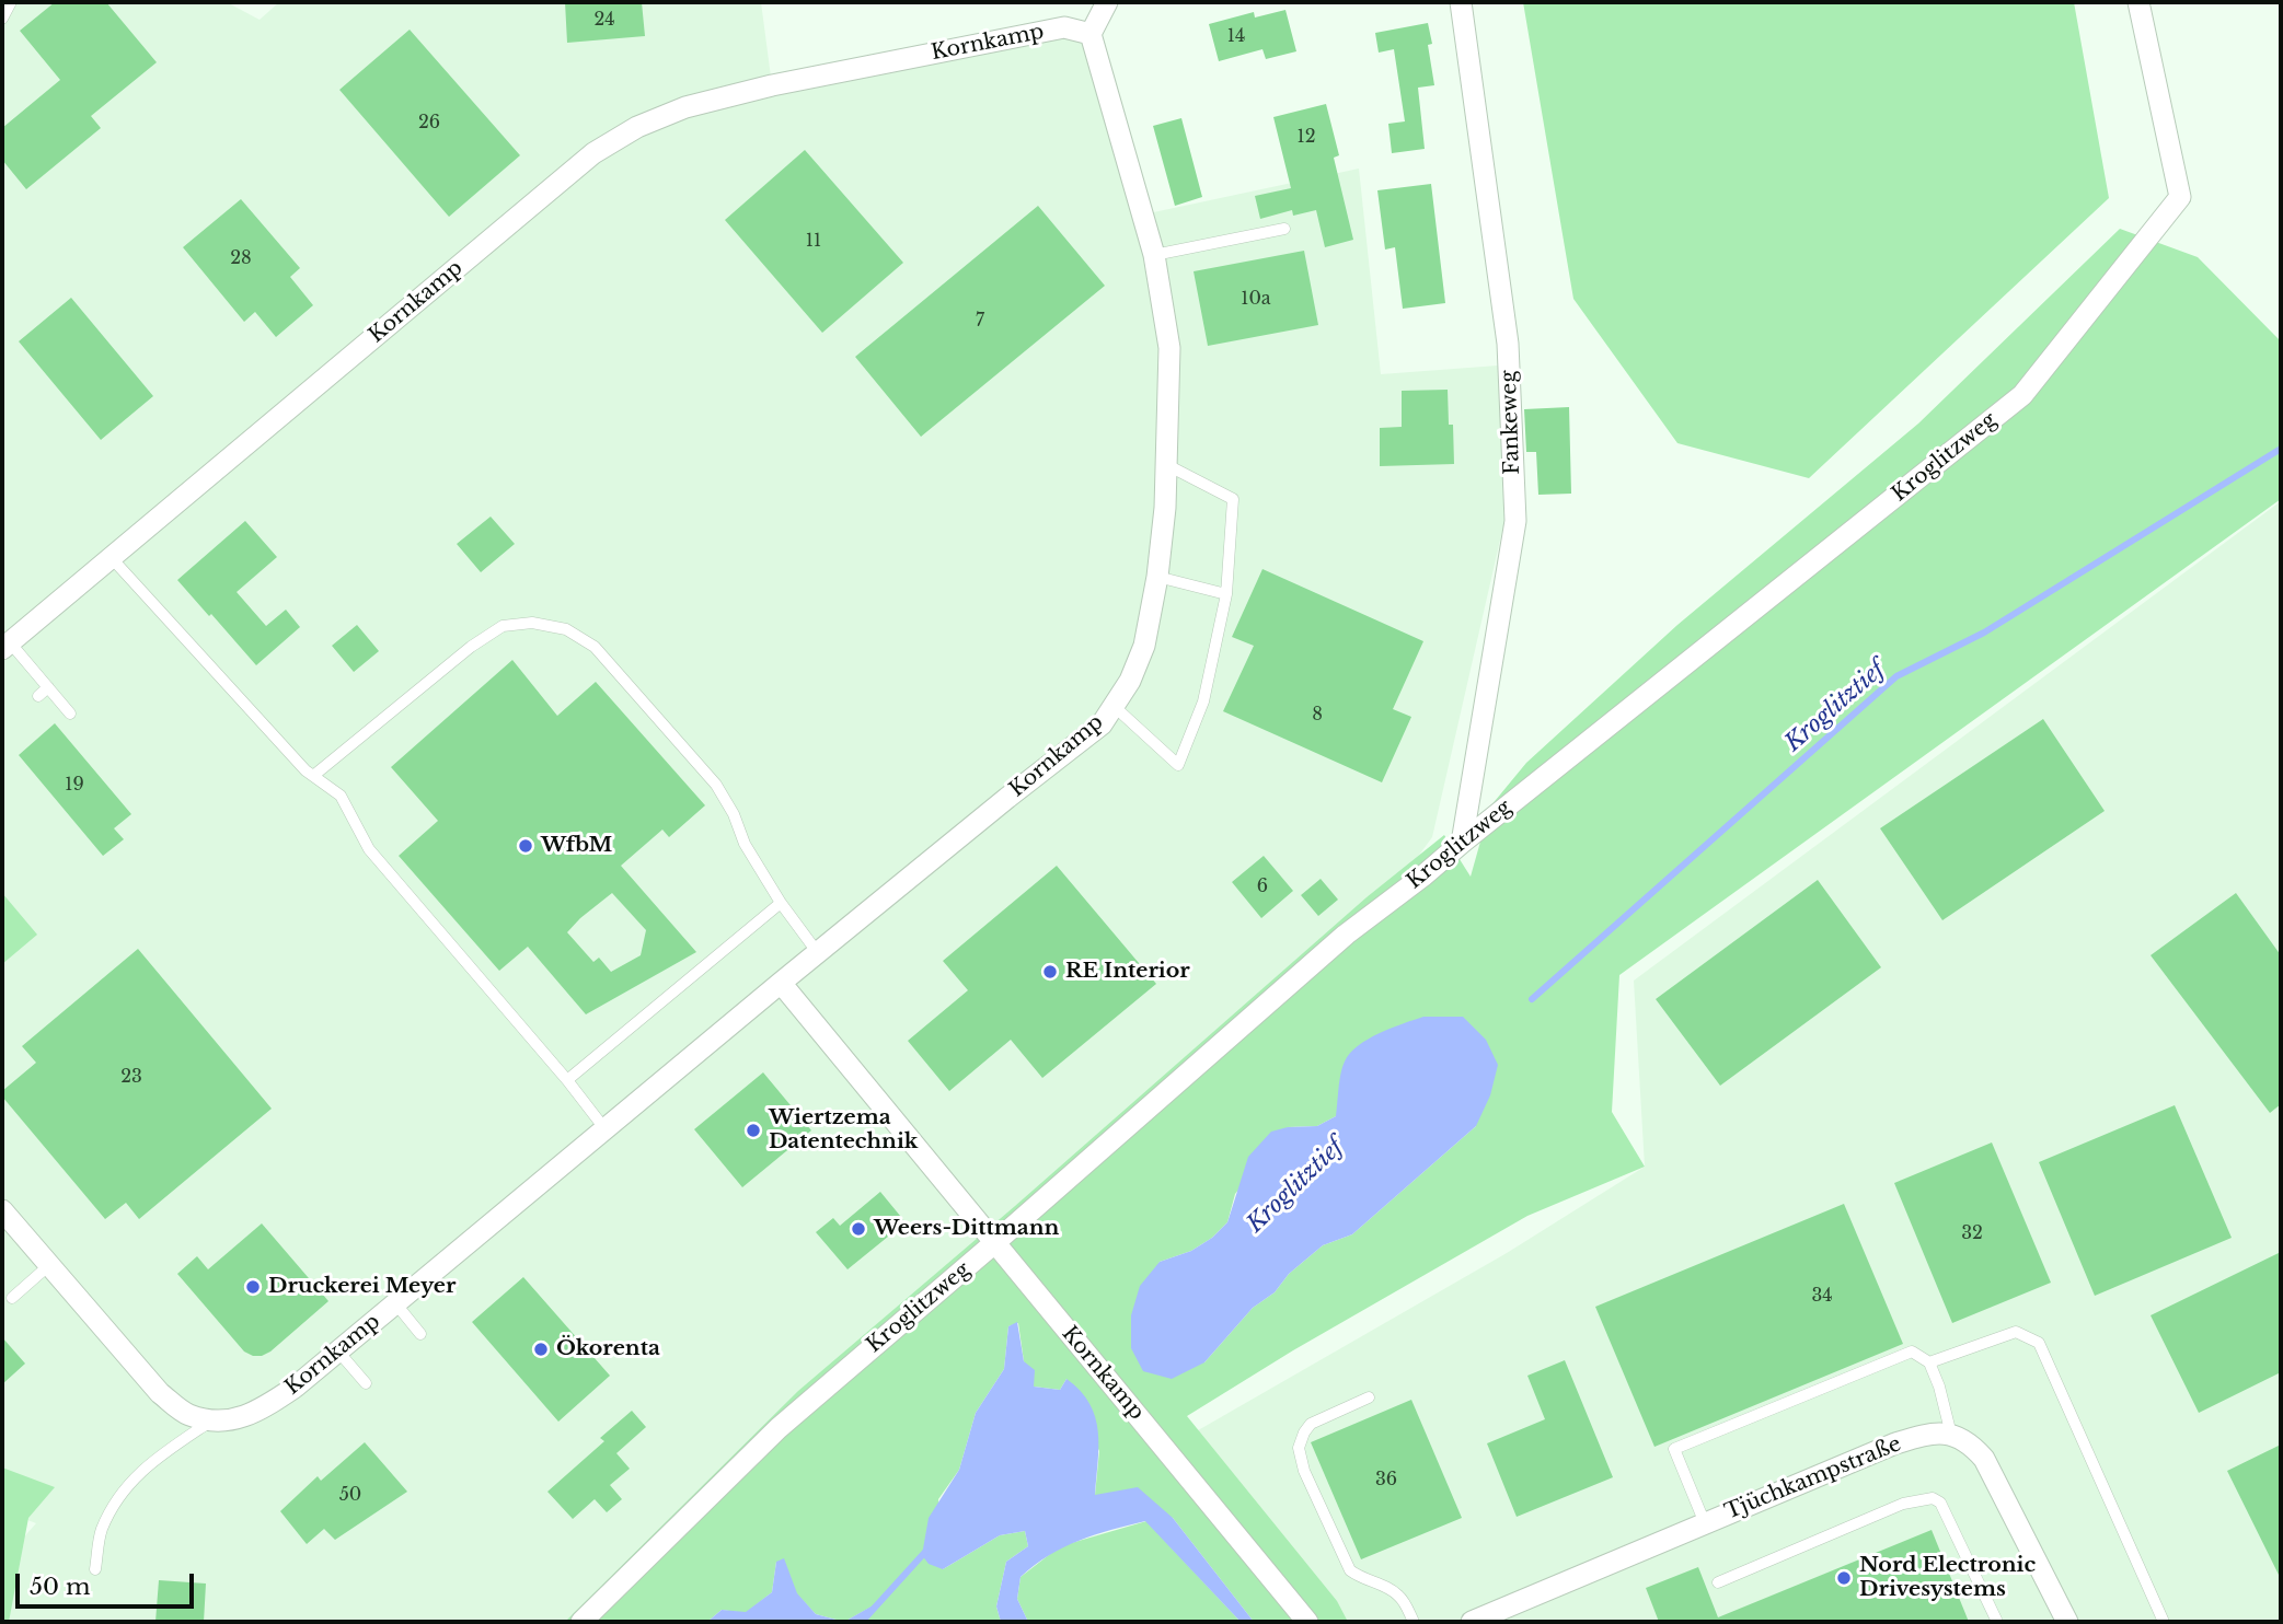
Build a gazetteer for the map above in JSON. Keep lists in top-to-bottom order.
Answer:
{
  "streets": {
    "street": [
      "Kornkamp",
      "Fankeweg",
      "Kroglitzweg",
      "Tjüchkampstraße"
    ]
  },
  "crossings": [
    ["Kornkamp", "Kroglitzweg"],
    ["Fankeweg", "Kroglitzweg"]
  ],
  "water": ["Kroglitztief"],
  "places": [
    "WfbM",
    "RE Interior",
    "Wiertzema Datentechnik",
    "Weers-Dittmann",
    "Druckerei Meyer",
    "Ökorenta",
    "Nord Electronic Drivesystems"
  ],
  "house_numbers": [
    "24",
    "14",
    "26",
    "12",
    "11",
    "28",
    "10a",
    "7",
    "8",
    "19",
    "6",
    "23",
    "32",
    "34",
    "36",
    "50"
  ],
  "scale_bar": "50 m"
}
